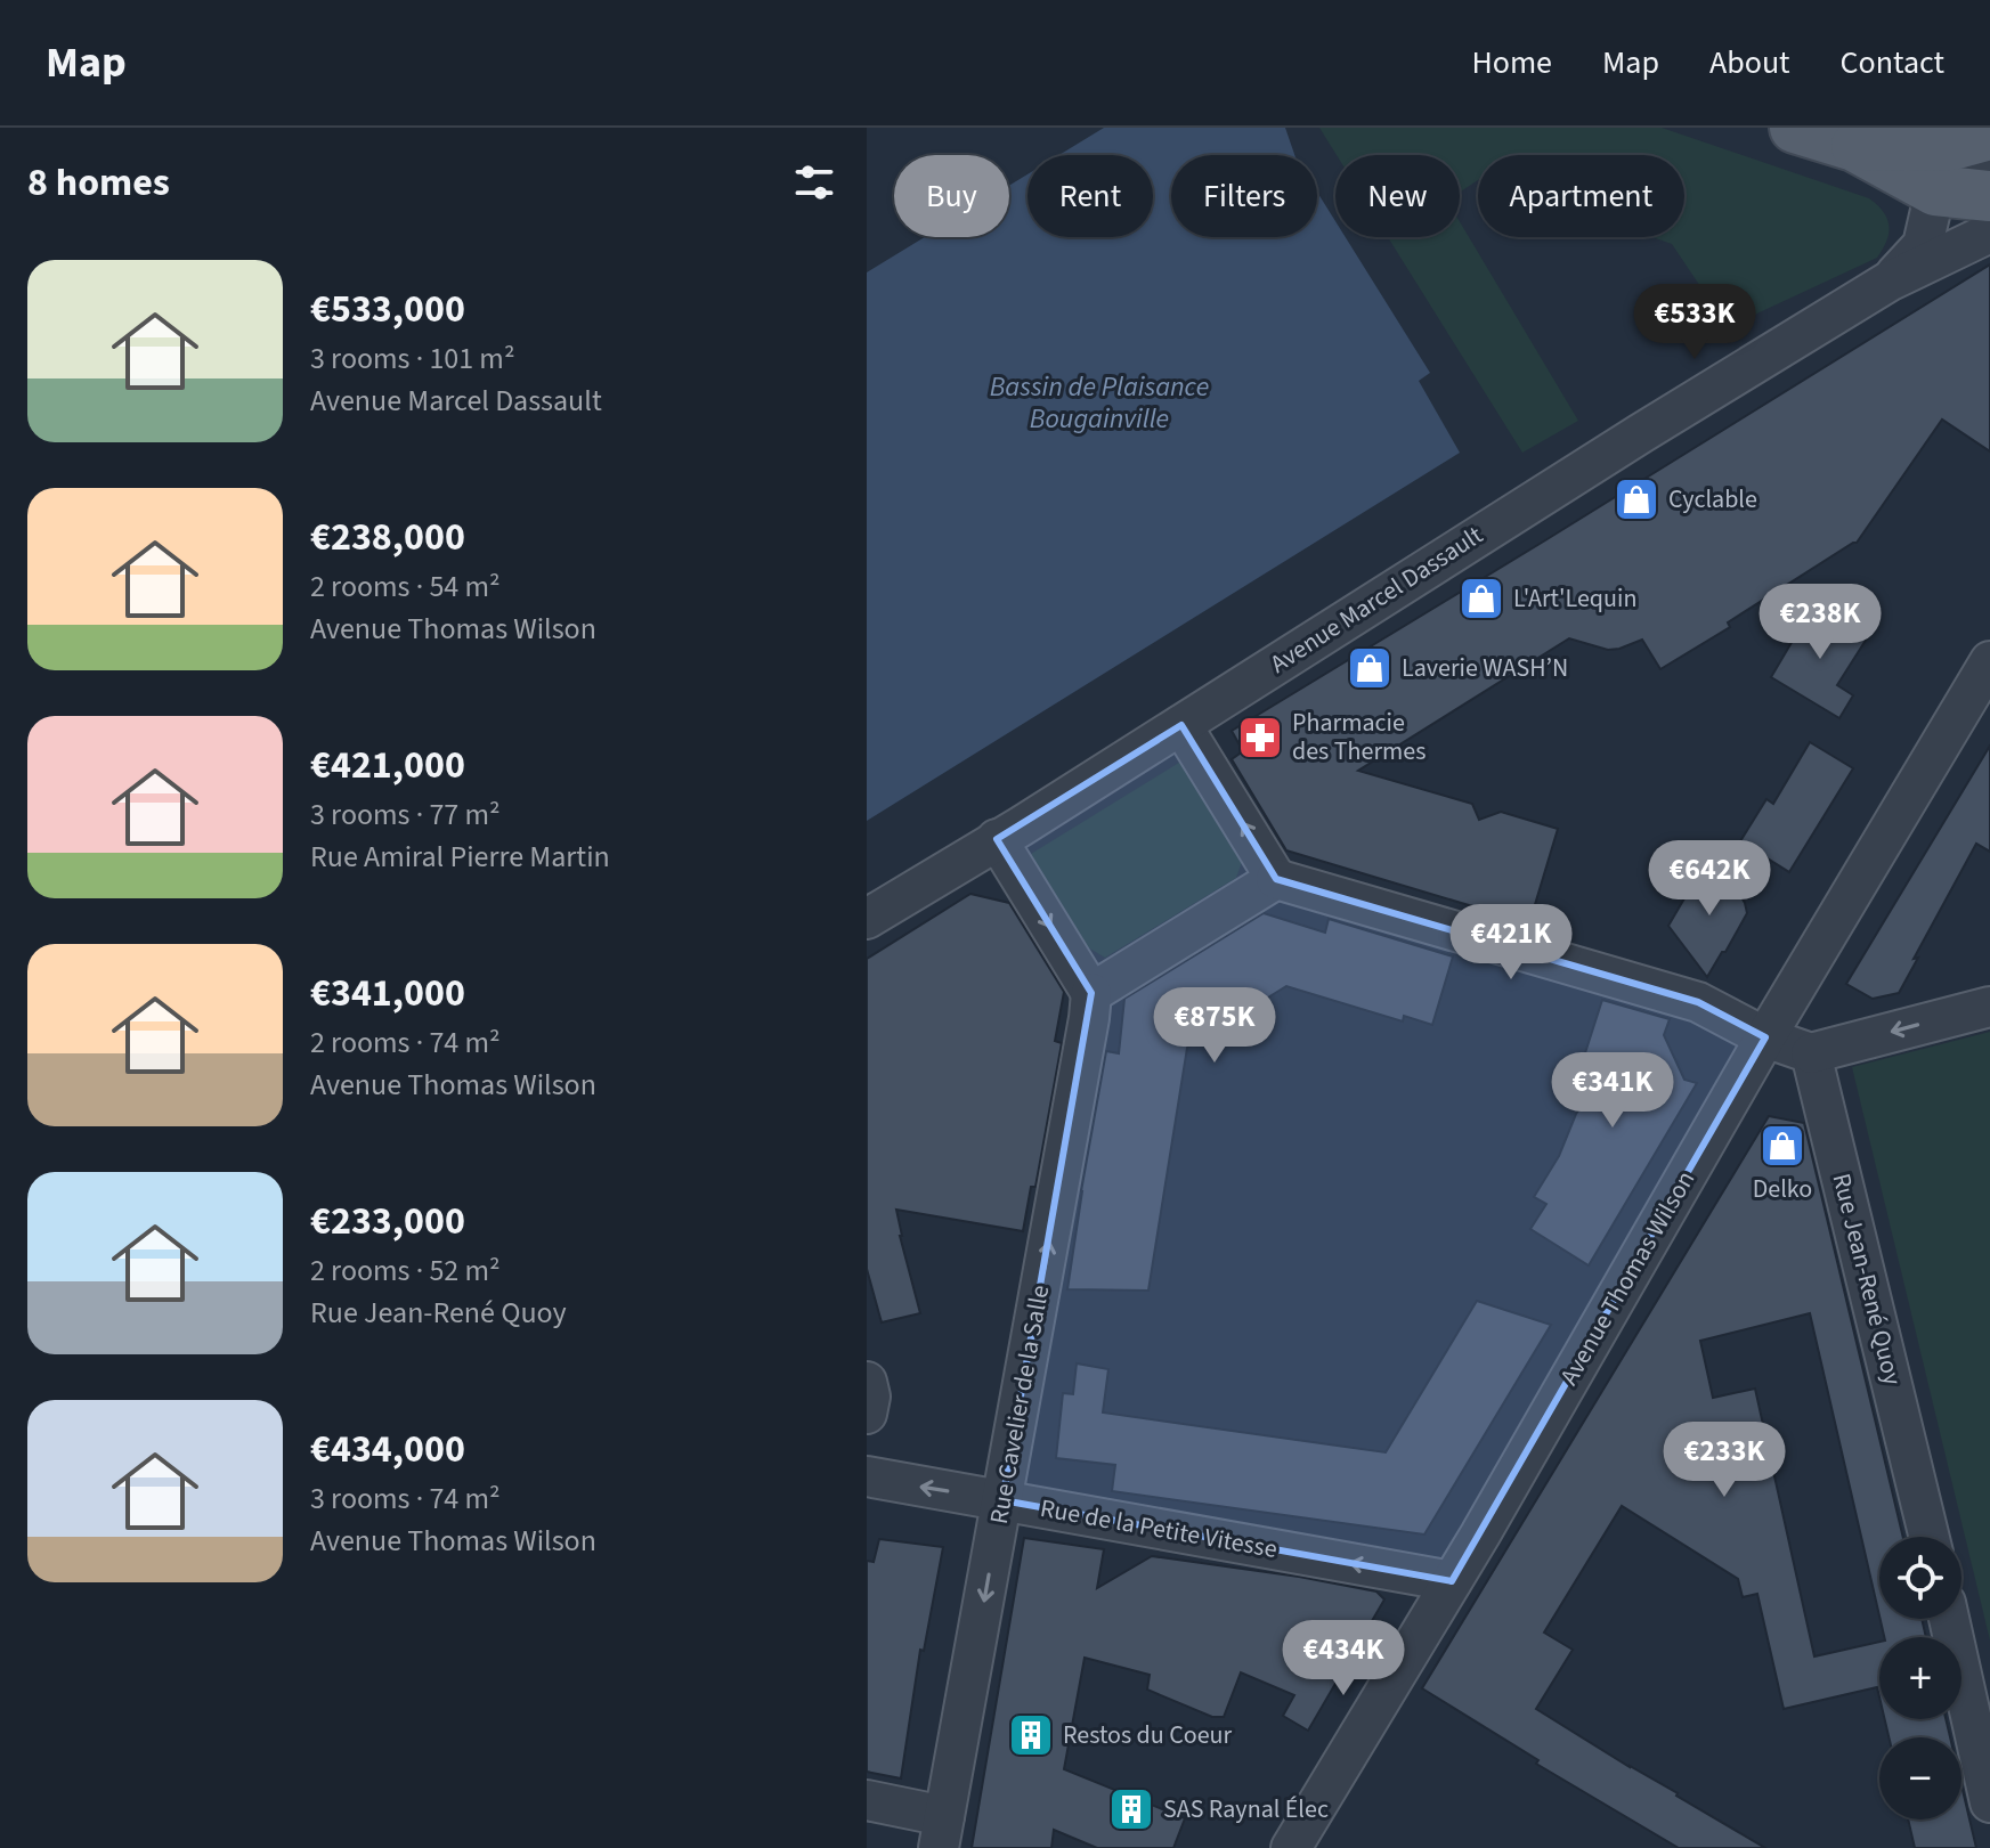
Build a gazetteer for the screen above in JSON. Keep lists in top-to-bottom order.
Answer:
{
  "streets": {
    "street": [
      "Avenue Marcel Dassault",
      "Avenue Thomas Wilson",
      "Rue Jean-René Quoy",
      "Rue Cavelier de la Salle",
      "Rue de la Petite Vitesse"
    ]
  },
  "crossings": [
    ["Avenue Thomas Wilson", "Rue de la Petite Vitesse"],
    ["Rue Cavelier de la Salle", "Rue de la Petite Vitesse"]
  ],
  "one_way": ["Rue de la Petite Vitesse"],
  "water": ["Bassin de Plaisance Bougainville"],
  "places": {
    "shop": [
      "Cyclable",
      "L'Art'Lequin",
      "Laverie WASH’N",
      "Delko"
    ],
    "pharmacy": ["Pharmacie des Thermes"],
    "building": ["Restos du Coeur", "SAS Raynal Élec"]
  },
  "page": {
    "header": "Map",
    "nav": [
      "Home",
      "Map",
      "About",
      "Contact"
    ],
    "heading": "8 homes",
    "chip": [
      "Buy",
      "Rent",
      "Filters",
      "New",
      "Apartment"
    ],
    "list": [
      {
        "name": "€533,000",
        "note": "3 rooms · 101 m² · Avenue Marcel Dassault"
      },
      {
        "name": "€238,000",
        "note": "2 rooms · 54 m² · Avenue Thomas Wilson"
      },
      {
        "name": "€421,000",
        "note": "3 rooms · 77 m² · Rue Amiral Pierre Martin"
      },
      {
        "name": "€341,000",
        "note": "2 rooms · 74 m² · Avenue Thomas Wilson"
      },
      {
        "name": "€233,000",
        "note": "2 rooms · 52 m² · Rue Jean-René Quoy"
      },
      {
        "name": "€434,000",
        "note": "3 rooms · 74 m² · Avenue Thomas Wilson"
      }
    ],
    "price": [
      "€533K",
      "€238K",
      "€642K",
      "€421K",
      "€875K",
      "€341K",
      "€233K",
      "€434K"
    ],
    "map_buttons": ["+", "−"]
  }
}
